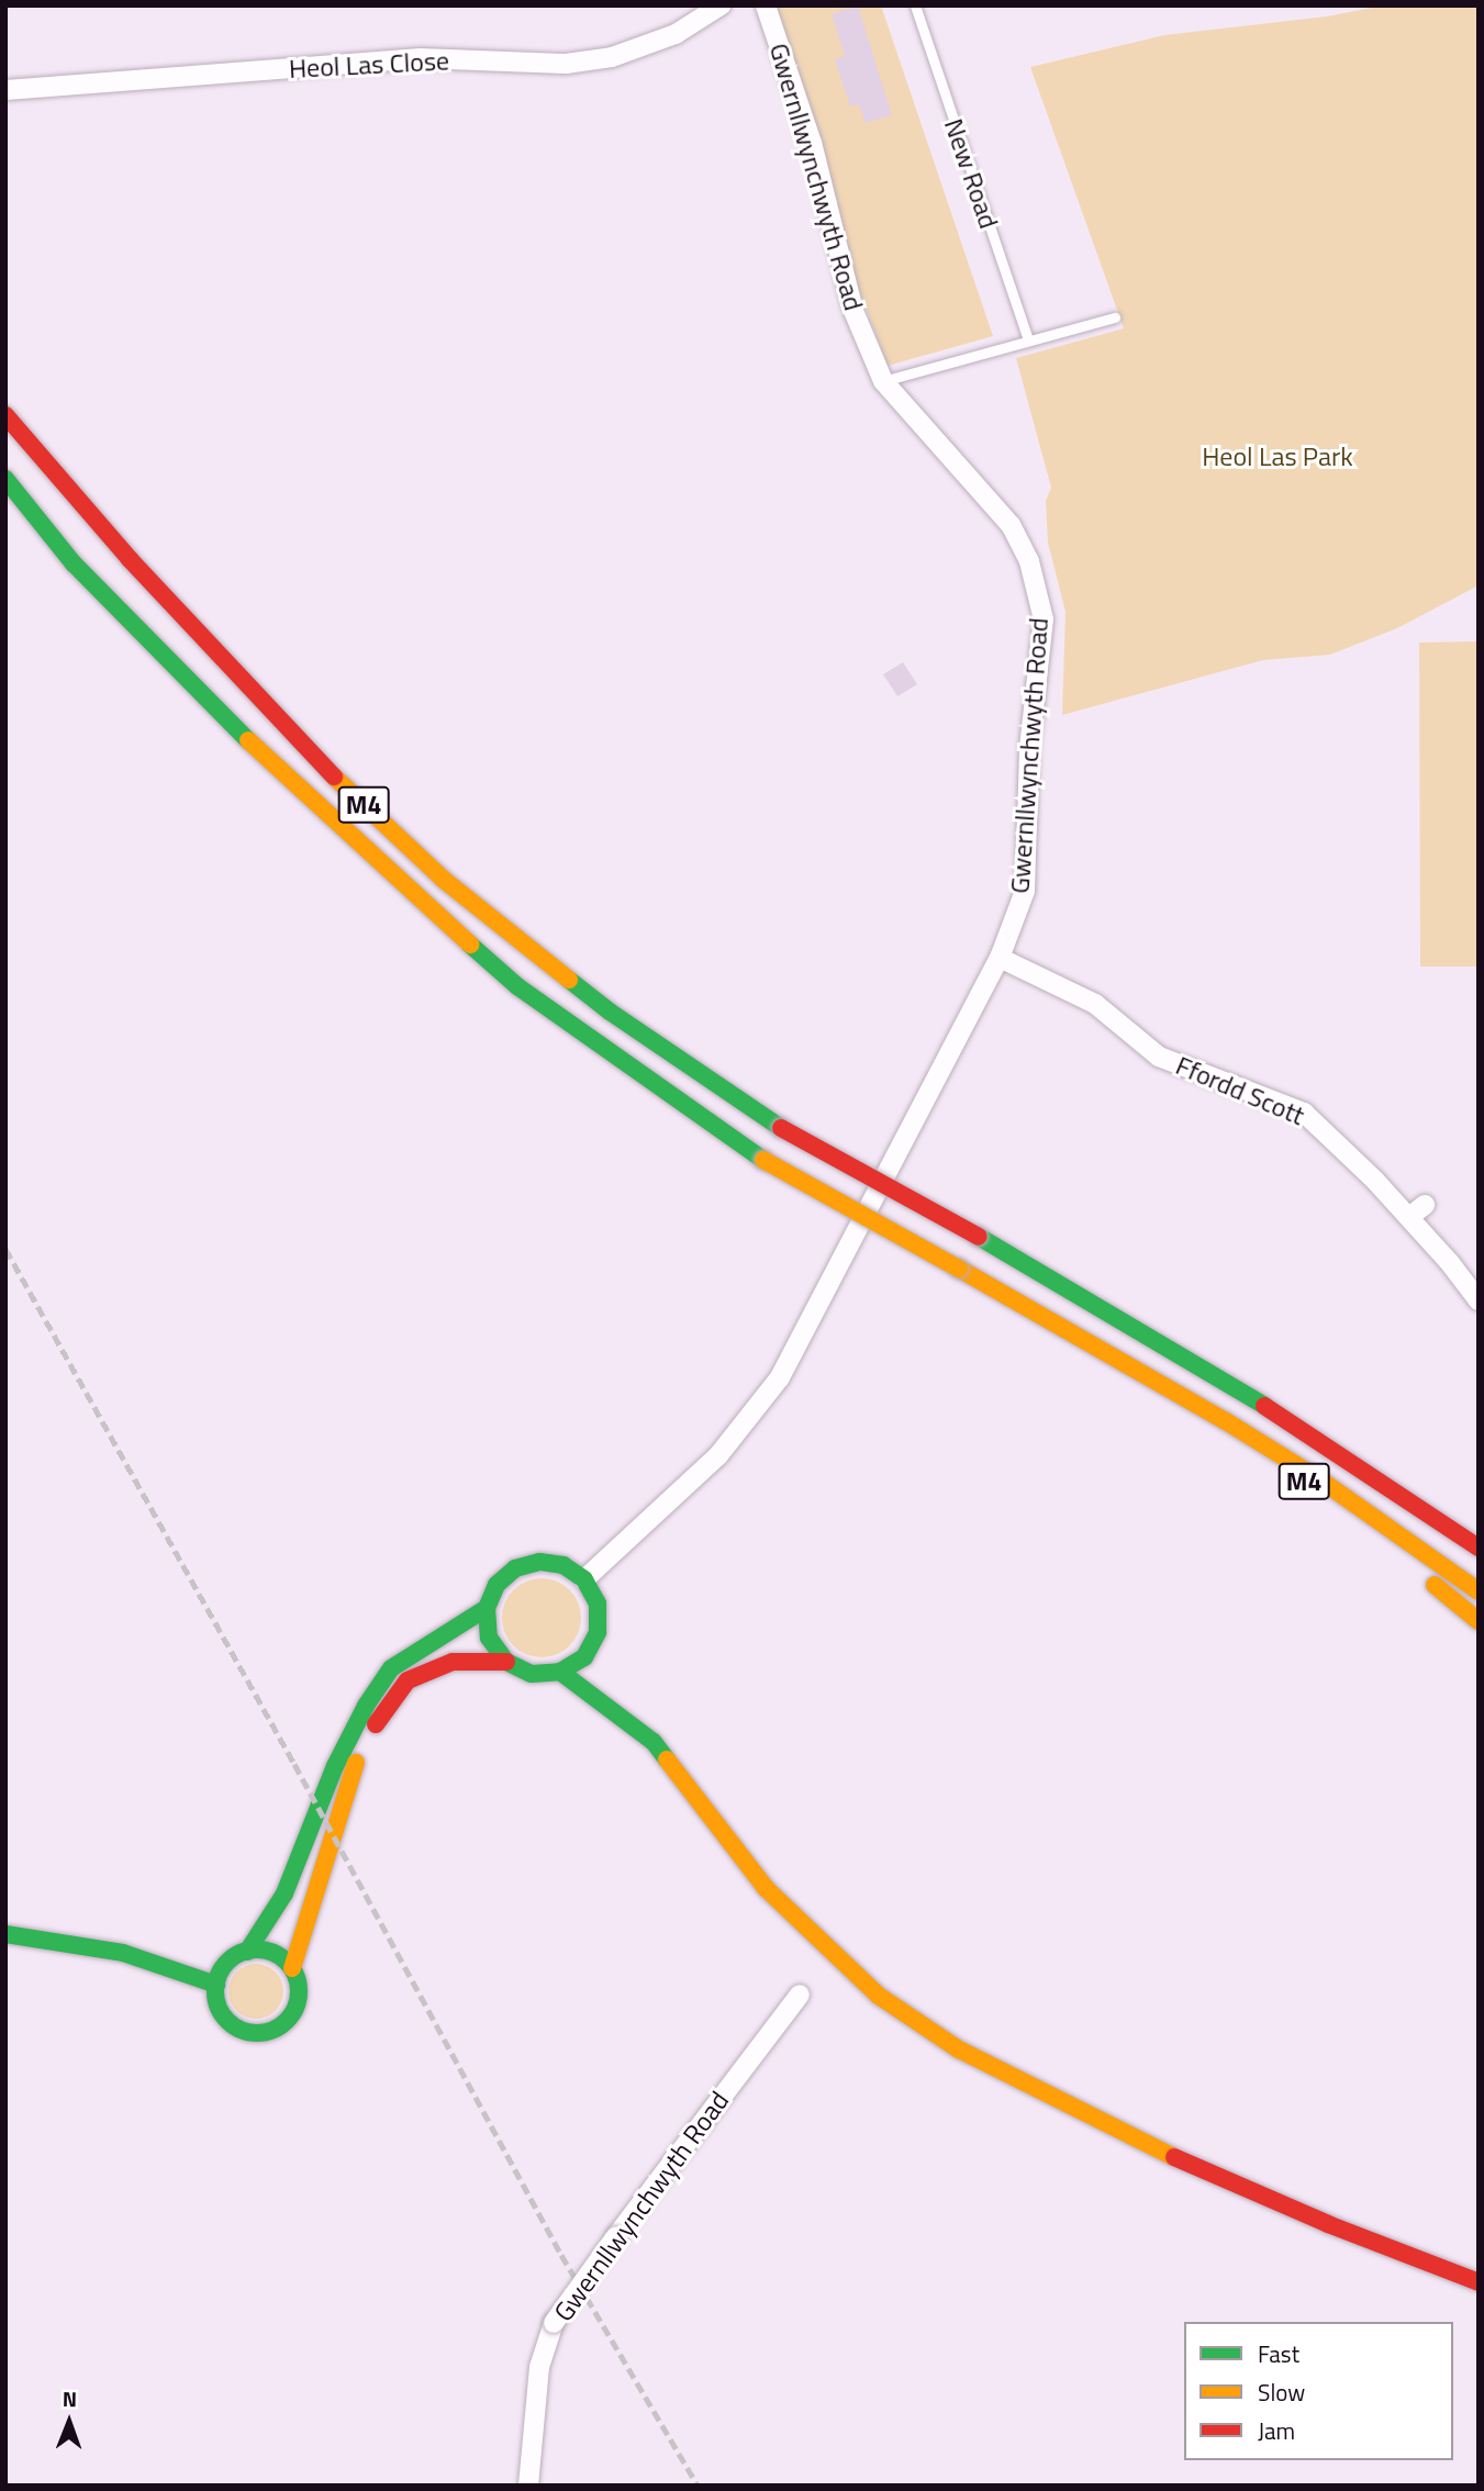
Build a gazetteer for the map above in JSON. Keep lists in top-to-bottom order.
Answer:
{
  "streets": {
    "main road": ["M4"],
    "street": ["Heol Las Close", "Gwernllwynchwyth Road", "Ffordd Scott"],
    "lane": ["New Road"]
  },
  "crossings": [
    ["Gwernllwynchwyth Road", "Ffordd Scott"]
  ],
  "parks": ["Heol Las Park"],
  "legend": ["Fast", "Slow", "Jam"],
  "north": "top"
}
